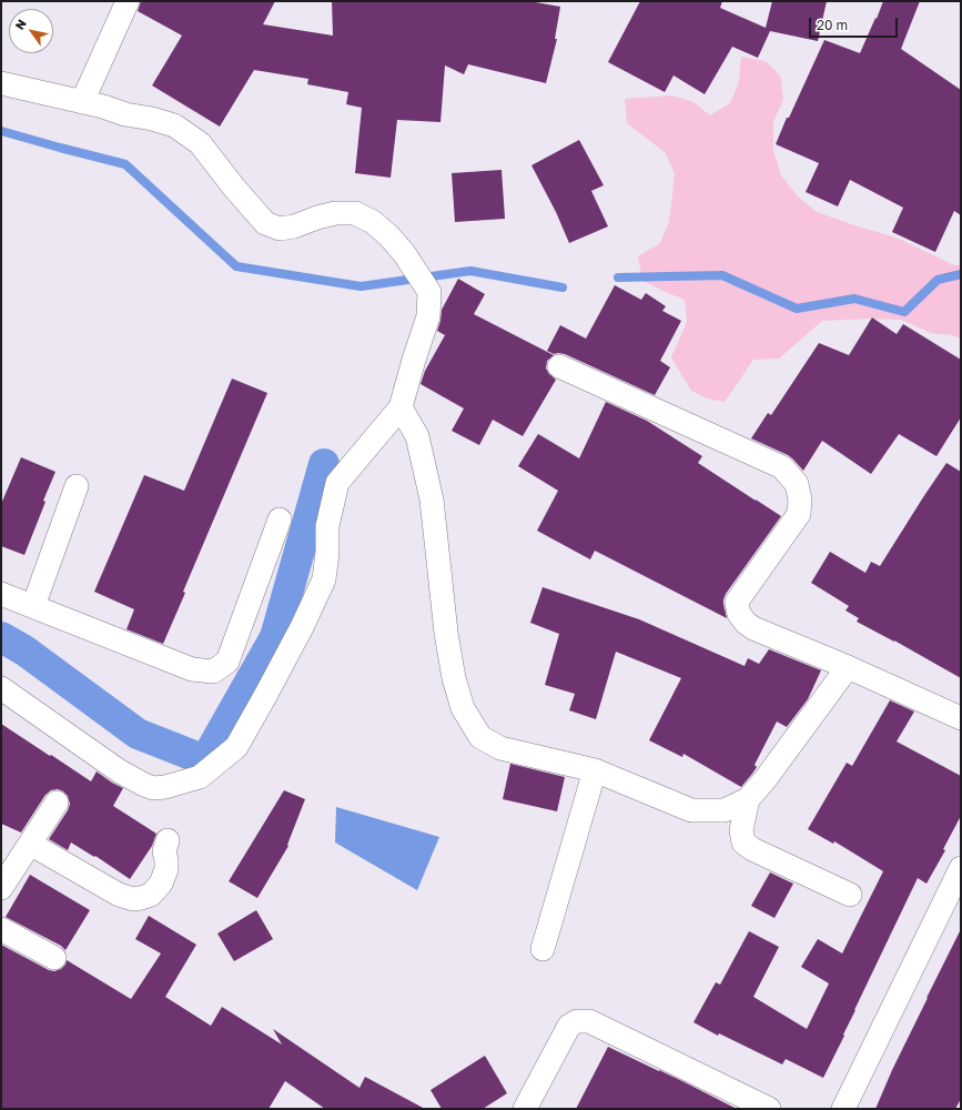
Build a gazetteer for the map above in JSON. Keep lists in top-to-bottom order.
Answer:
{
  "scale_bar": "20 m",
  "north": "top left"
}
